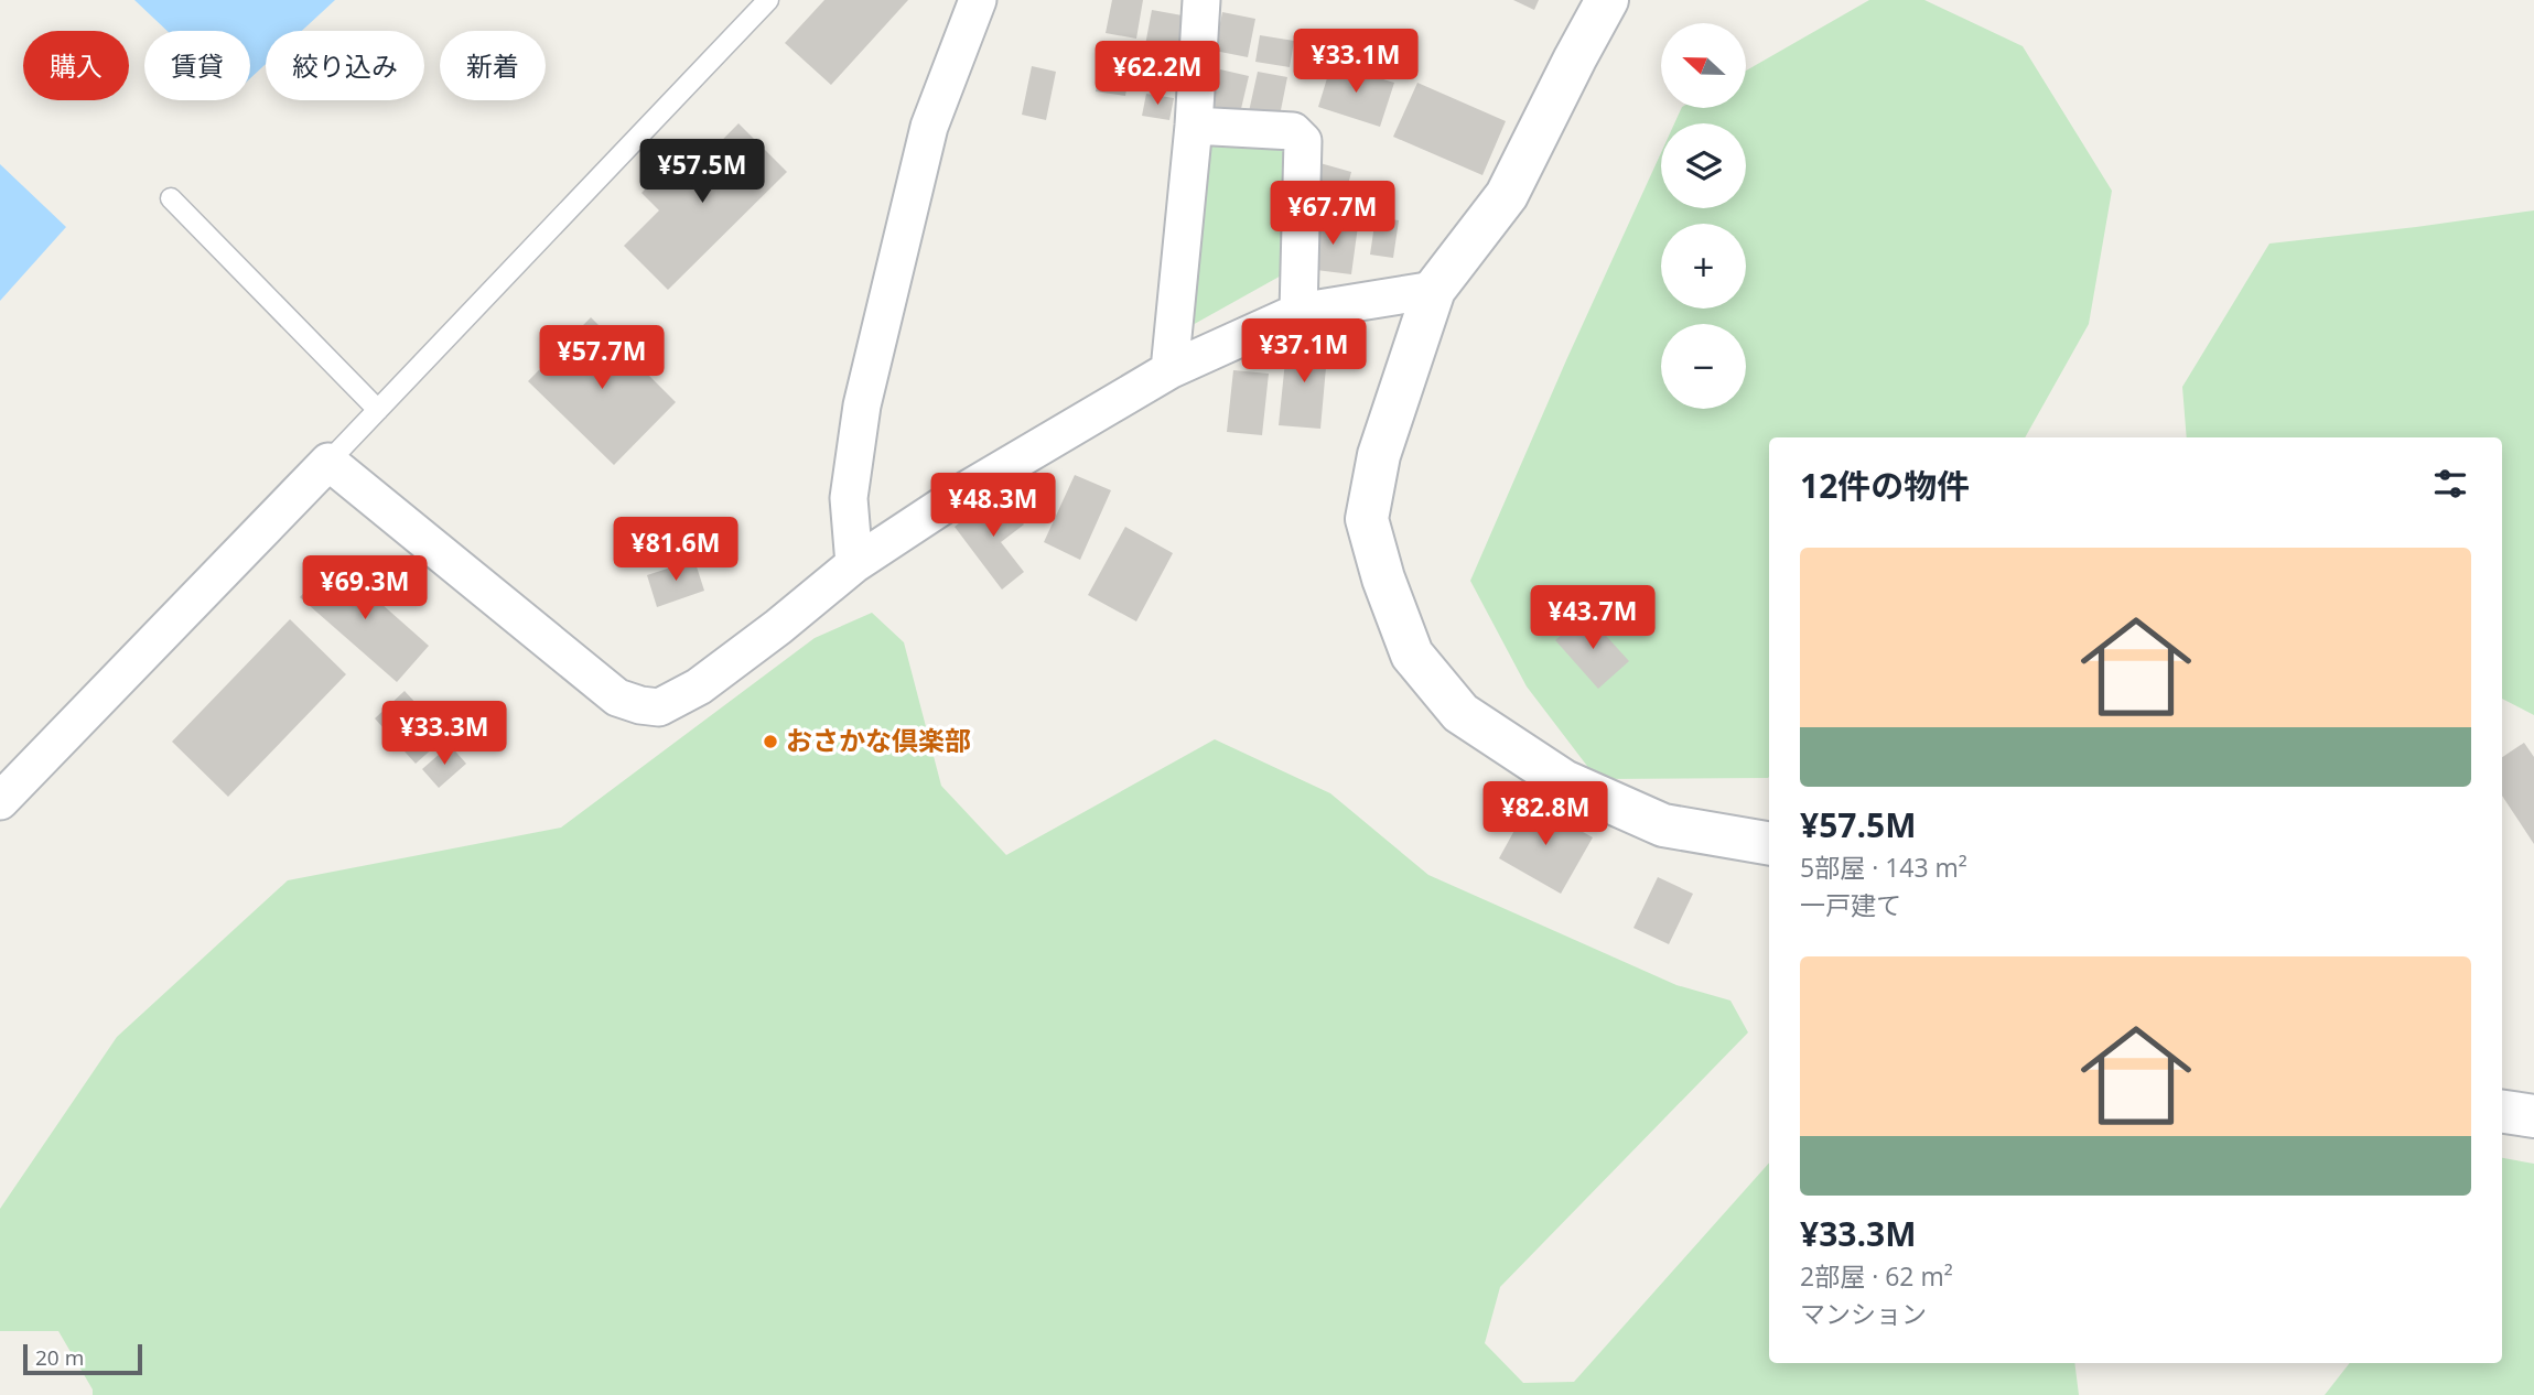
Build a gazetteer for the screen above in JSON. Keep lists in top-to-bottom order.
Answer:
{
  "places": ["おさかな倶楽部"],
  "scale_bar": "20 m",
  "north": "left",
  "page": {
    "map_buttons": ["+", "−"],
    "price": [
      "¥33.1M",
      "¥62.2M",
      "¥57.5M",
      "¥67.7M",
      "¥37.1M",
      "¥57.7M",
      "¥48.3M",
      "¥81.6M",
      "¥69.3M",
      "¥43.7M",
      "¥33.3M",
      "¥82.8M"
    ],
    "chip": [
      "購入",
      "賃貸",
      "絞り込み",
      "新着"
    ],
    "heading": "12件の物件",
    "list": [
      {
        "name": "¥57.5M",
        "note": "5部屋 · 143 m² · 一戸建て"
      },
      {
        "name": "¥33.3M",
        "note": "2部屋 · 62 m² · マンション"
      }
    ],
    "scale": "20 m"
  }
}
